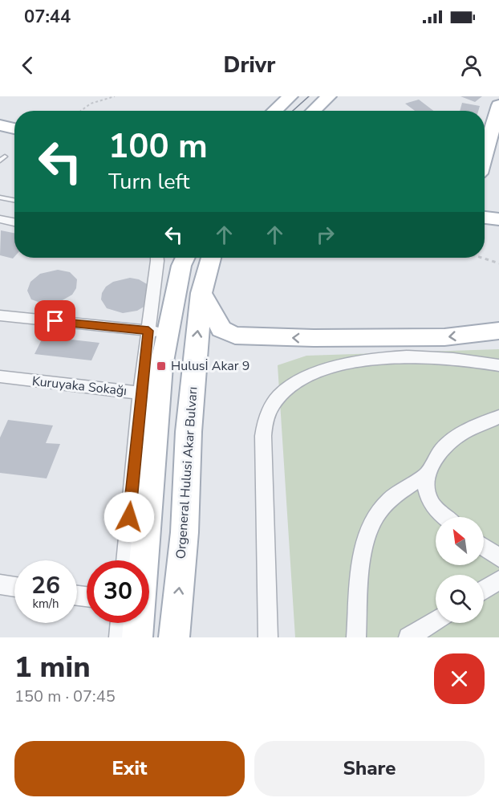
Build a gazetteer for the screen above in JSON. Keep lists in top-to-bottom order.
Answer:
{
  "streets": {
    "main road": ["Orgeneral Hulusi Akar Bulvarı"],
    "street": ["Kuruyaka Sokağı"]
  },
  "places": {
    "transit": ["Hulusİ Akar 9"]
  },
  "north": "top left",
  "page": {
    "status": "07:44",
    "header": "Drivr",
    "turn": ["100 m", "Turn left"],
    "speed": "26 km/h",
    "limit": "30",
    "heading": ["1 min", "150 m · 07:45"],
    "buttons": ["Exit", "Share"]
  }
}
